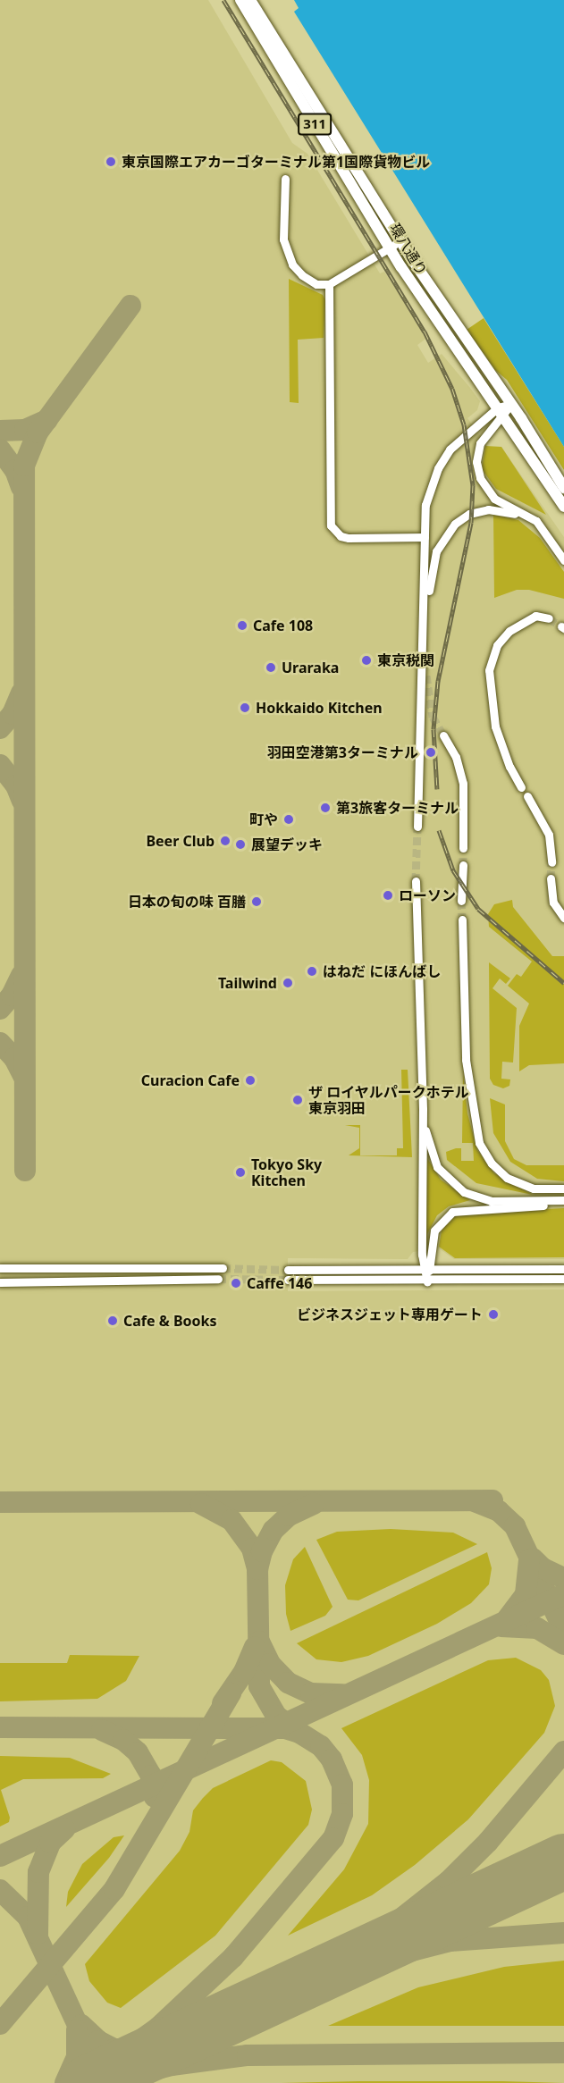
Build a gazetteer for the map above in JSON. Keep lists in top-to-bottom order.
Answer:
{
  "streets": {
    "main road": ["311", "環八通り"]
  },
  "crossings": [
    ["311", "環八通り"]
  ],
  "places": [
    "東京国際エアカーゴターミナル第1国際貨物ビル",
    "Cafe 108",
    "東京税関",
    "Uraraka",
    "Hokkaido Kitchen",
    "羽田空港第3ターミナル",
    "第3旅客ターミナル",
    "町や",
    "Beer Club",
    "展望デッキ",
    "ローソン",
    "日本の旬の味 百膳",
    "はねだ にほんばし",
    "Tailwind",
    "Curacion Cafe",
    "ザ ロイヤルパークホテル 東京羽田",
    "Tokyo Sky Kitchen",
    "Caffe 146",
    "ビジネスジェット専用ゲート",
    "Cafe & Books"
  ]
}
